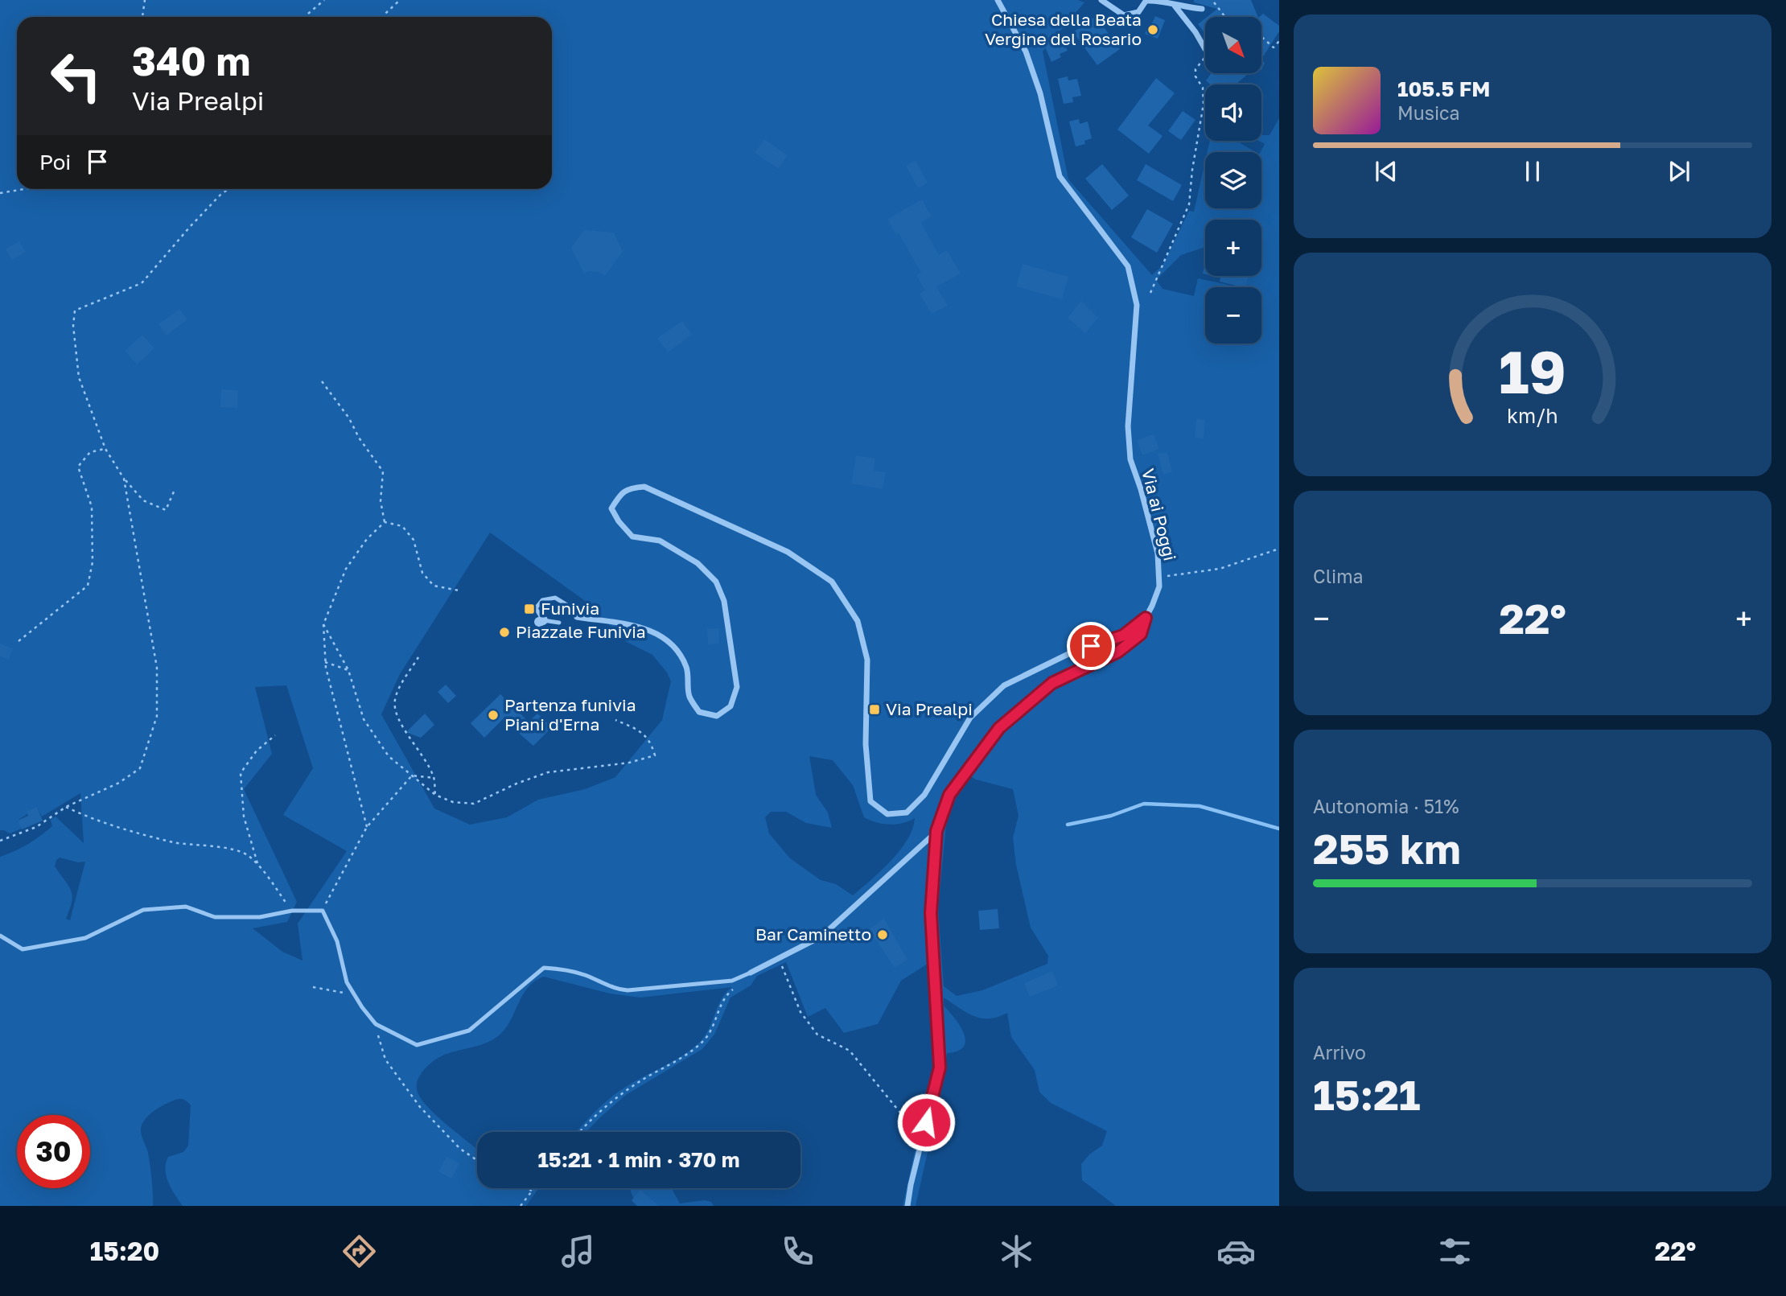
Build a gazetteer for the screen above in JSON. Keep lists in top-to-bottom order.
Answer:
{
  "streets": {
    "street": ["Via ai Poggi"]
  },
  "places": {
    "other": [
      "Chiesa della Beata Vergine del Rosario",
      "Piazzale Funivia",
      "Partenza funivia Piani d'Erna",
      "Bar Caminetto"
    ],
    "transit": ["Funivia", "Via Prealpi"]
  },
  "north": "bottom right",
  "page": {
    "map_buttons": ["+", "−"],
    "turn": ["340 m", "Via Prealpi"],
    "song": ["105.5 FM", "Musica"],
    "then": "Poi",
    "tile": [
      "Clima",
      ["Autonomia · 51%", "255 km"],
      ["Arrivo", "15:21"]
    ],
    "heat": ["−", "22°", "+"],
    "limit": "30",
    "trip": "15:21 · 1 min · 370 m",
    "tabs": ["15:20", "22°"],
    "gauge": ["19", "km/h"]
  }
}
